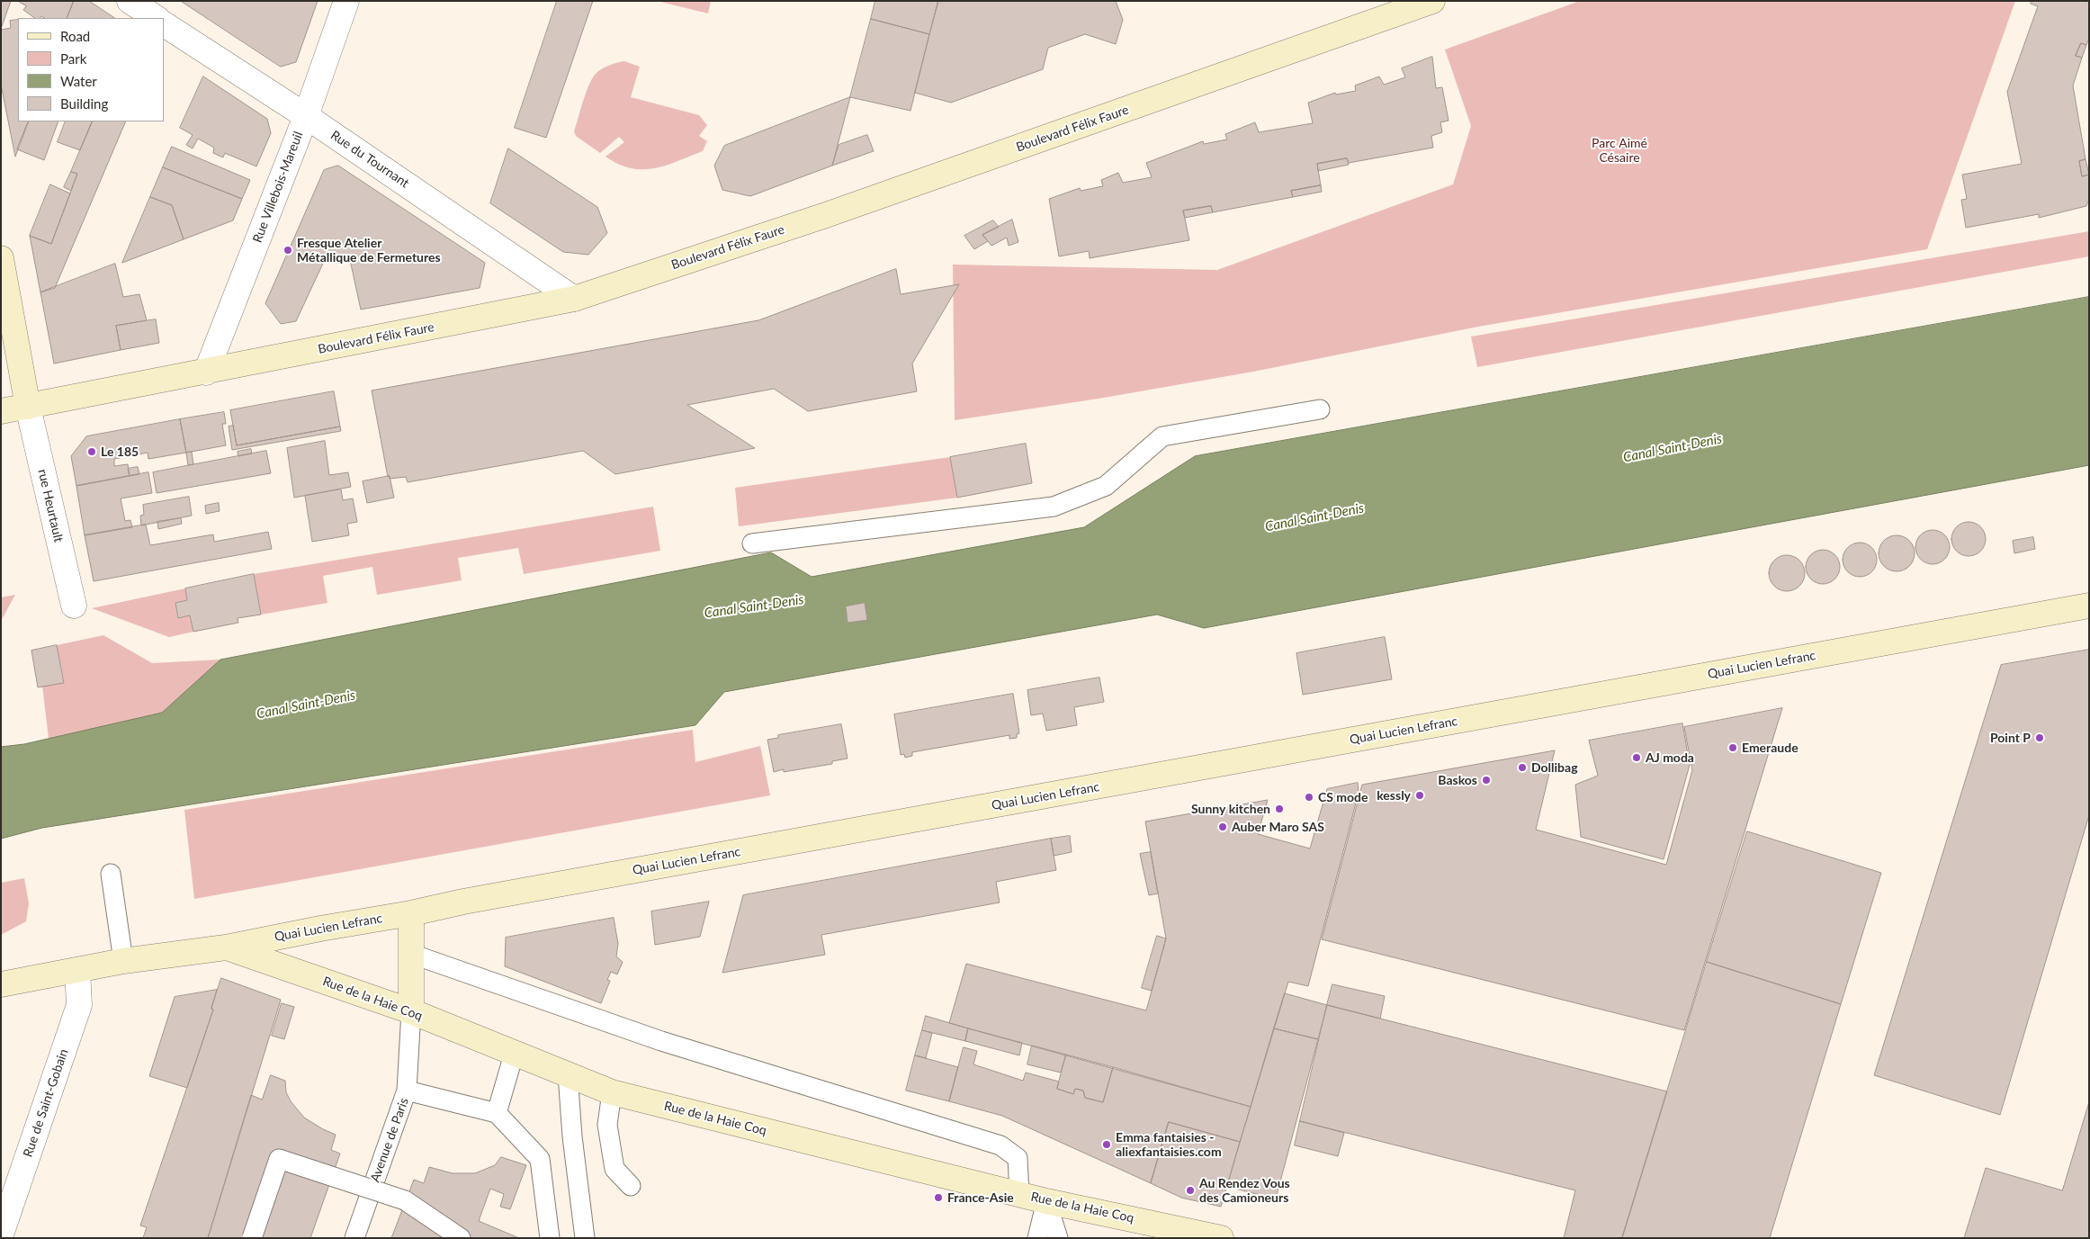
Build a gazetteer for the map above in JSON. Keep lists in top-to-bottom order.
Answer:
{
  "streets": {
    "main road": ["Boulevard Félix Faure", "Quai Lucien Lefranc", "Rue de la Haie Coq"],
    "street": [
      "Rue du Tournant",
      "Rue Villebois-Mareuil",
      "rue Heurtault",
      "Rue de Saint-Gobain"
    ],
    "lane": ["Avenue de Paris"]
  },
  "crossings": [
    ["Boulevard Félix Faure", "Rue du Tournant"],
    ["Boulevard Félix Faure", "Rue Villebois-Mareuil"],
    ["Boulevard Félix Faure", "rue Heurtault"],
    ["Rue du Tournant", "Rue Villebois-Mareuil"],
    ["Quai Lucien Lefranc", "Rue de la Haie Coq"],
    ["Quai Lucien Lefranc", "Rue de Saint-Gobain"],
    ["Rue de la Haie Coq", "Avenue de Paris"]
  ],
  "water": ["Canal Saint-Denis"],
  "parks": ["Parc Aimé Césaire"],
  "places": [
    "Fresque Atelier Métallique de Fermetures",
    "Le 185",
    "Point P",
    "Emeraude",
    "AJ moda",
    "Dollibag",
    "Baskos",
    "kessly",
    "CS mode",
    "Sunny kitchen",
    "Auber Maro SAS",
    "Emma fantaisies - aliexfantaisies.com",
    "Au Rendez Vous des Camioneurs",
    "France-Asie"
  ],
  "legend": [
    "Road",
    "Park",
    "Water",
    "Building"
  ]
}
